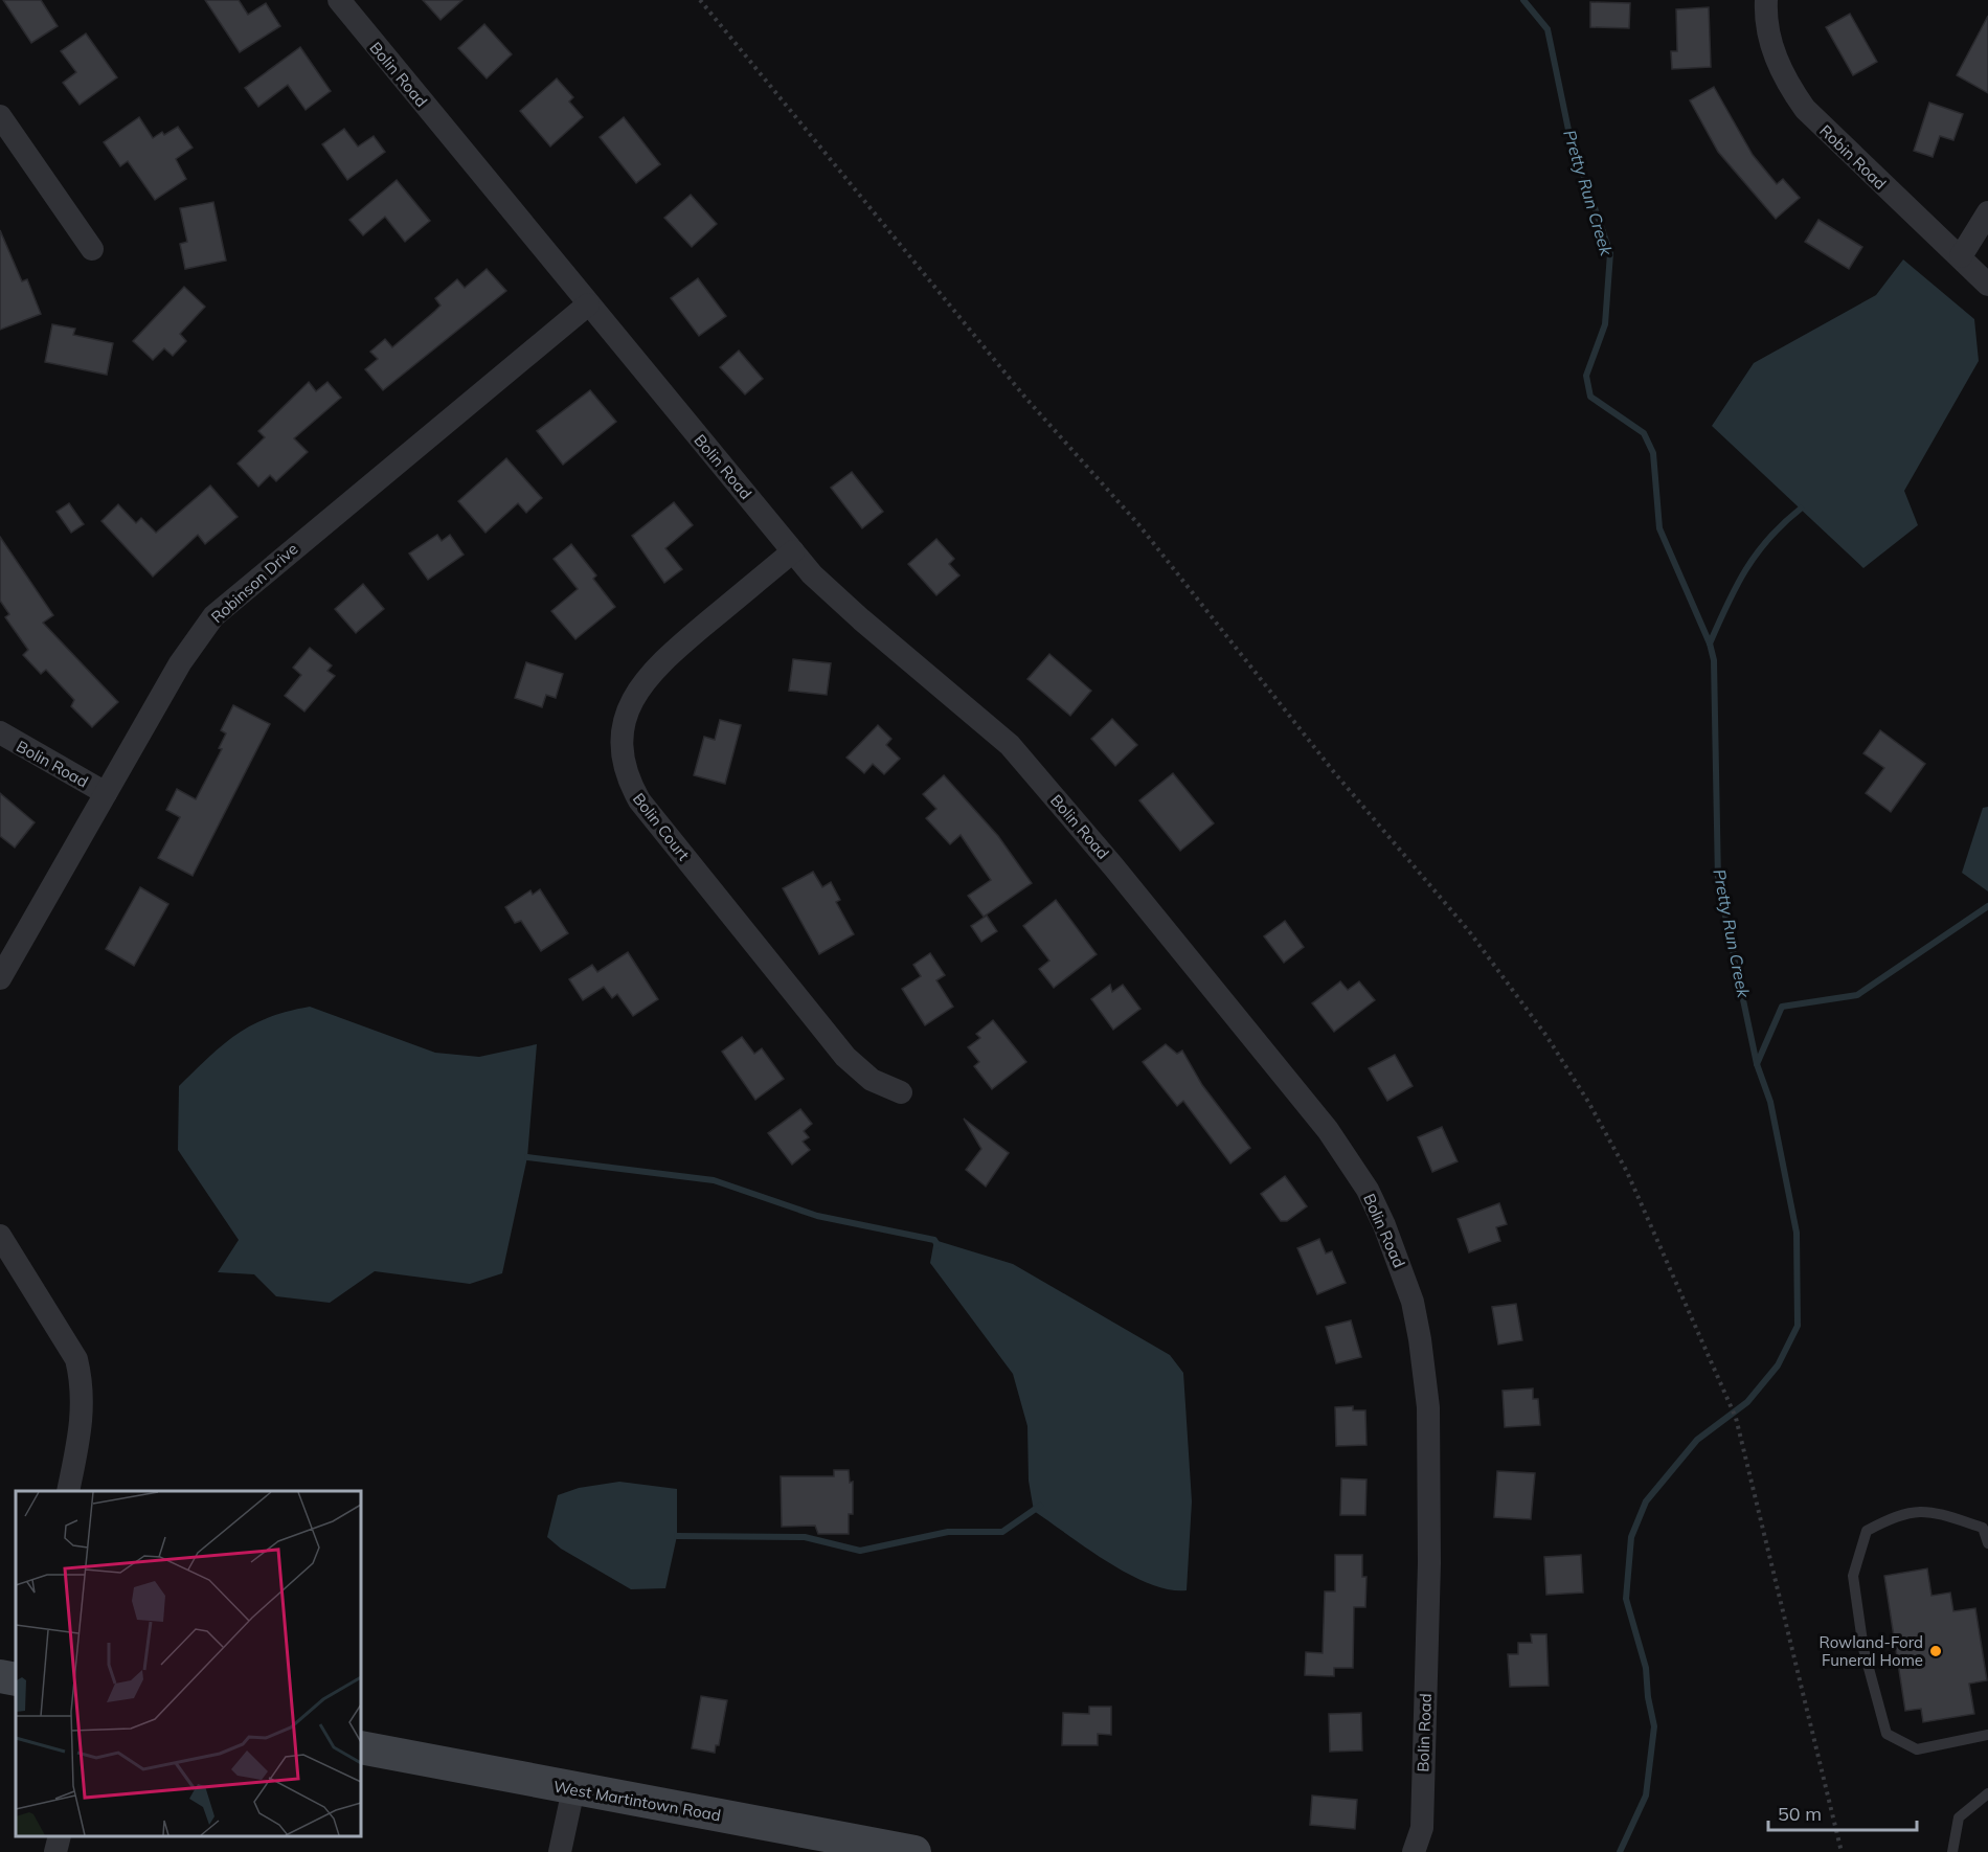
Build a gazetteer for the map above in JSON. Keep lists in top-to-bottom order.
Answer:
{
  "streets": {
    "main road": ["West Martintown Road"],
    "street": [
      "Bolin Road",
      "Robin Road",
      "Robinson Drive",
      "Bolin Court"
    ]
  },
  "crossings": [
    ["Bolin Road", "Robinson Drive"],
    ["Bolin Road", "Bolin Court"]
  ],
  "water": ["Pretty Run Creek"],
  "places": ["Rowland-Ford Funeral Home"],
  "scale_bar": "50 m"
}
